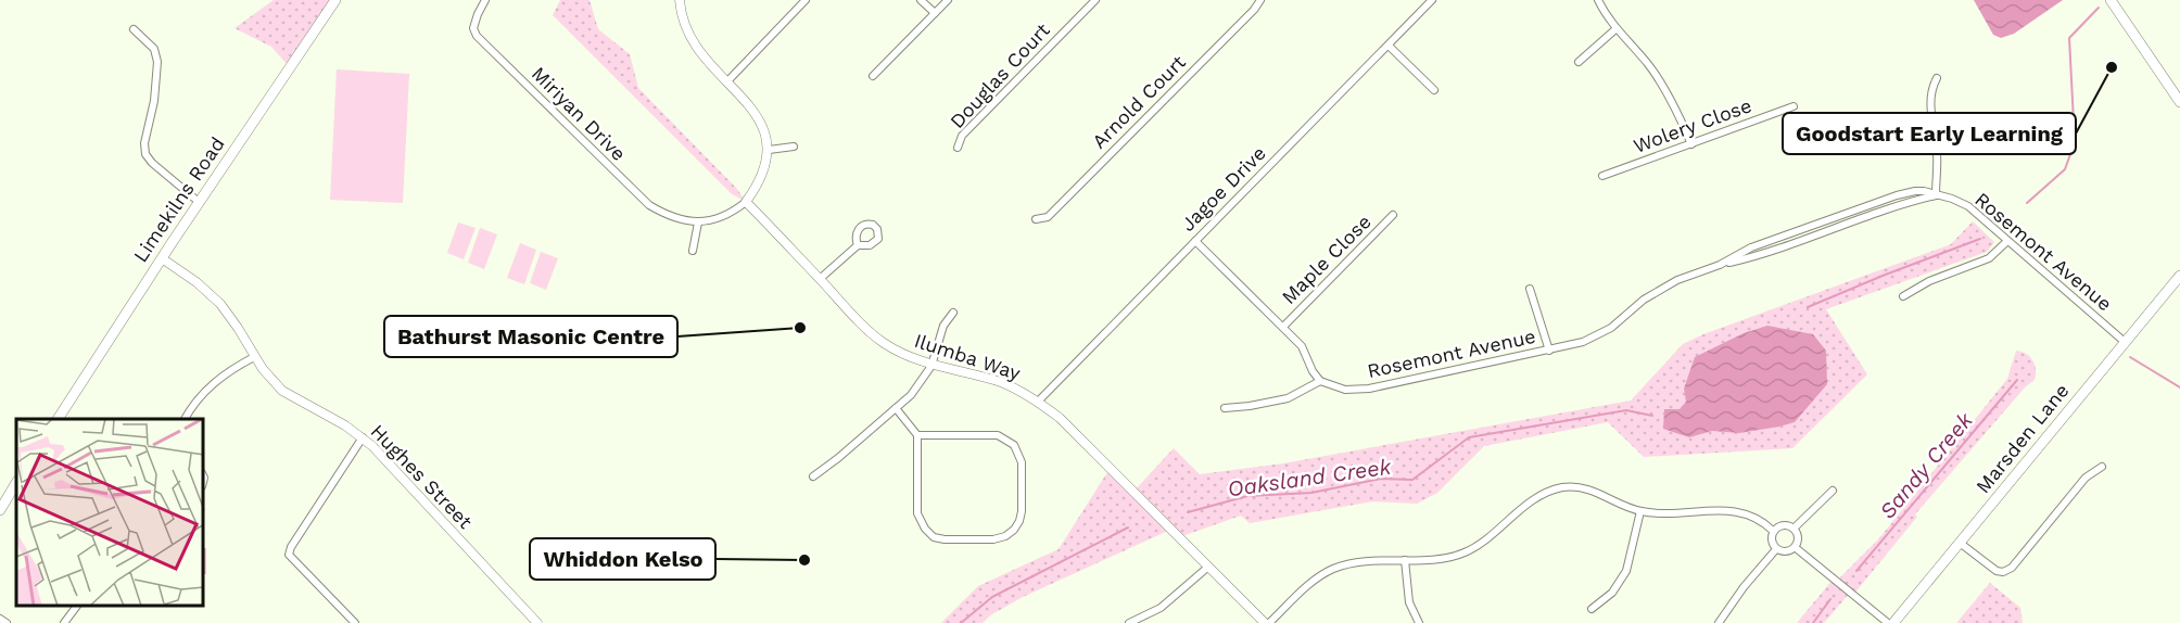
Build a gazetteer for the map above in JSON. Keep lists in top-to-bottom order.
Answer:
{
  "streets": {
    "main road": ["Limekilns Road", "Marsden Lane"],
    "street": [
      "Douglas Court",
      "Arnold Court",
      "Miriyan Drive",
      "Wolery Close",
      "Jagoe Drive",
      "Rosemont Avenue",
      "Maple Close",
      "Ilumba Way",
      "Hughes Street"
    ]
  },
  "crossings": [
    ["Jagoe Drive", "Ilumba Way"],
    ["Limekilns Road", "Hughes Street"],
    ["Rosemont Avenue", "Marsden Lane"]
  ],
  "water": ["Sandy Creek", "Oaksland Creek"],
  "places": ["Goodstart Early Learning", "Bathurst Masonic Centre", "Whiddon Kelso"]
}
